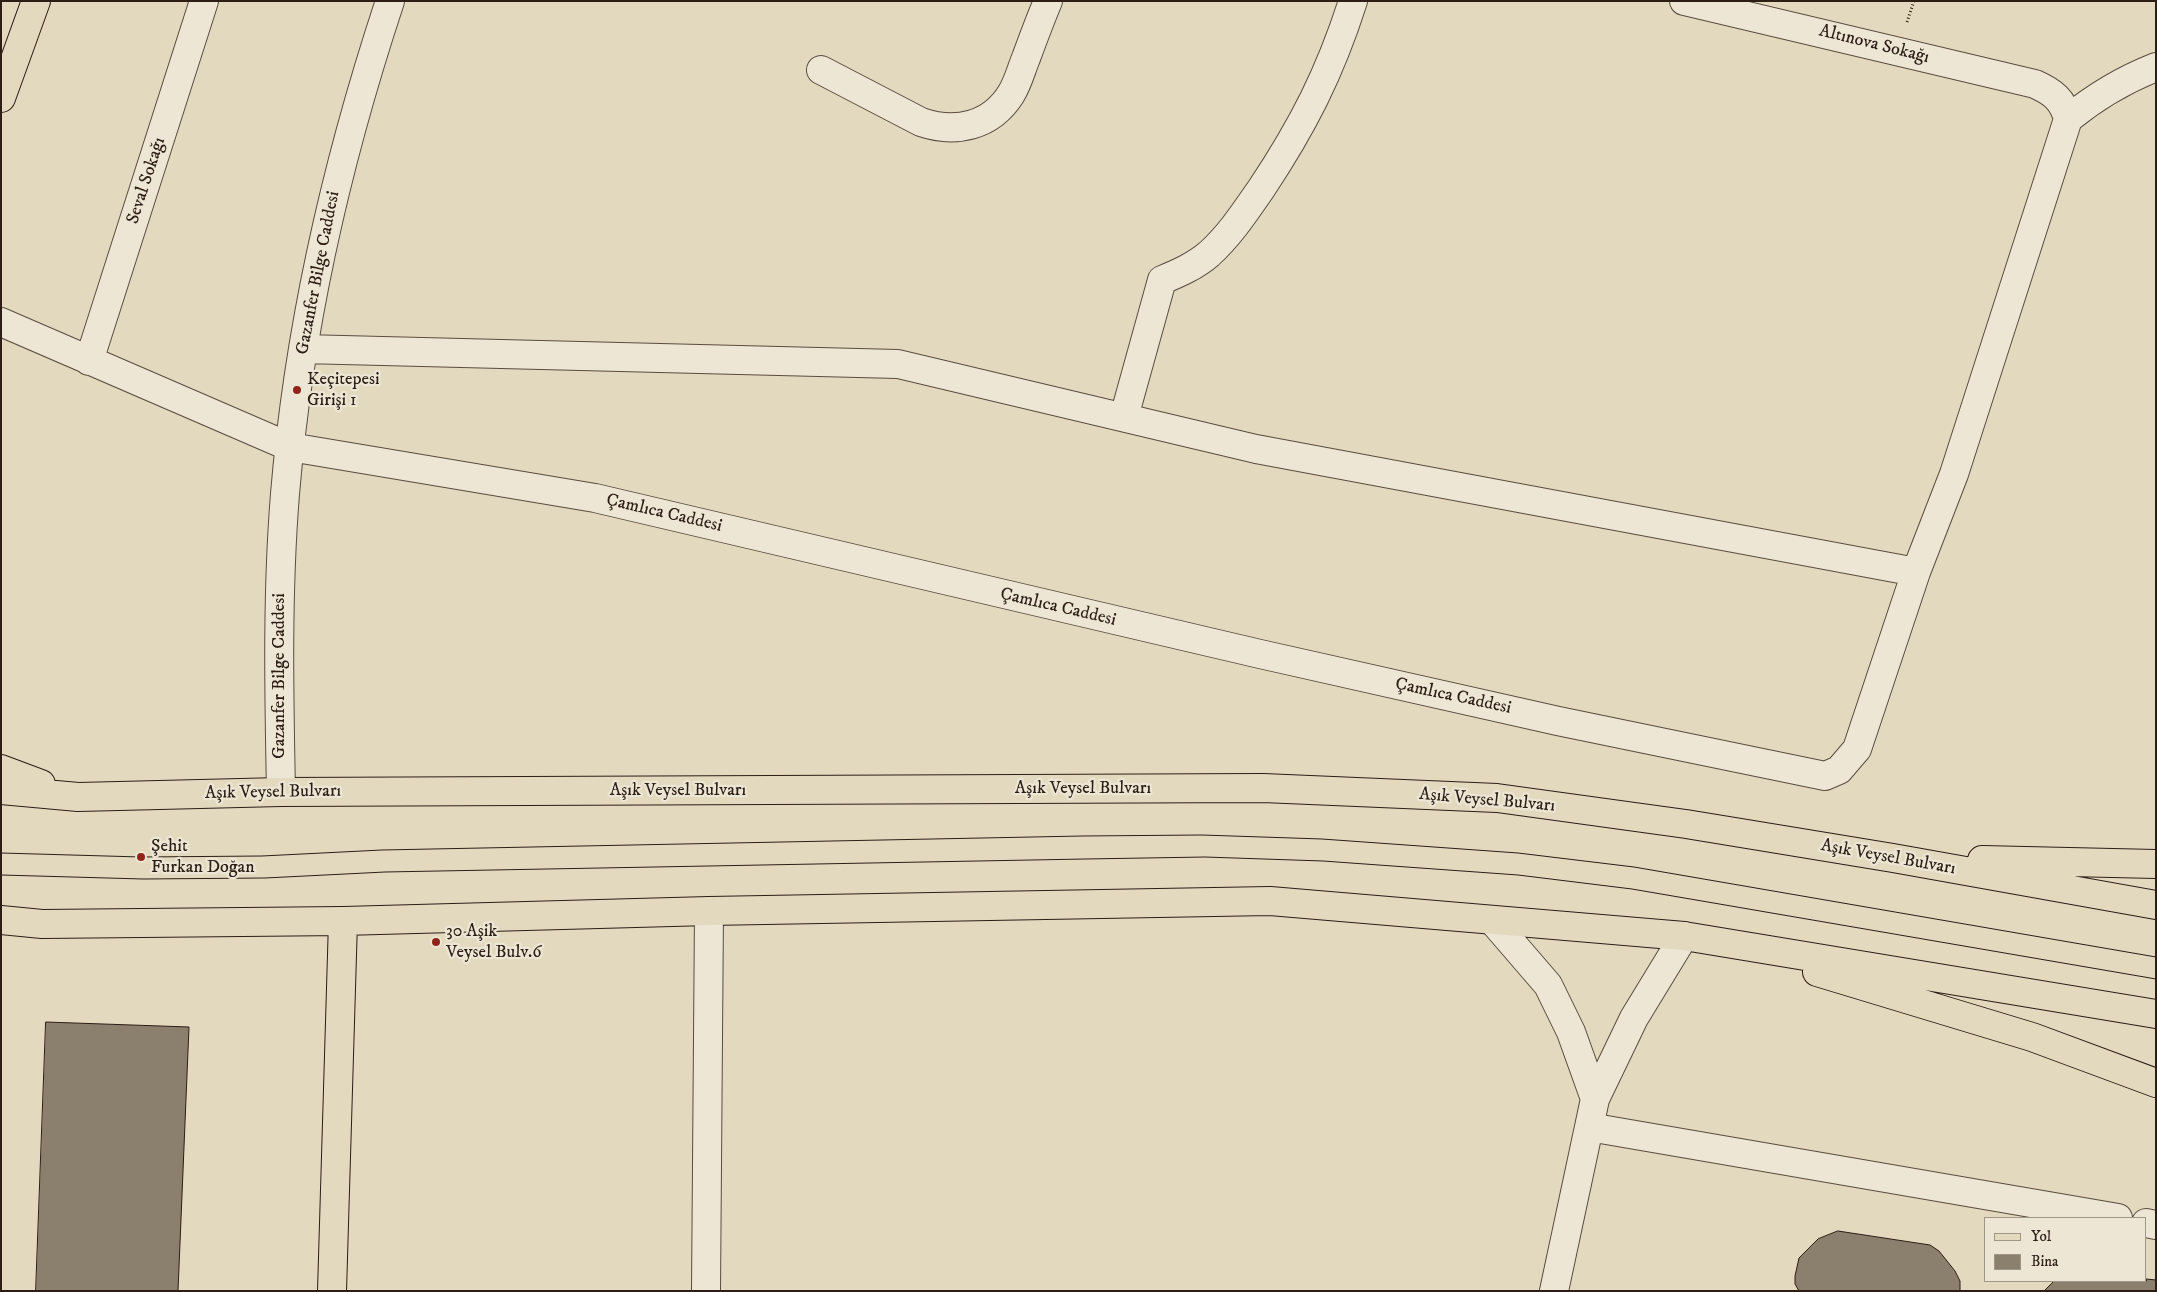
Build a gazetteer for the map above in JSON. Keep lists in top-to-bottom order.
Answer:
{
  "streets": {
    "main road": ["Aşık Veysel Bulvarı"],
    "street": [
      "Altınova Sokağı",
      "Seval Sokağı",
      "Gazanfer Bilge Caddesi",
      "Çamlıca Caddesi"
    ]
  },
  "crossings": [
    ["Seval Sokağı", "Çamlıca Caddesi"],
    ["Gazanfer Bilge Caddesi", "Çamlıca Caddesi"],
    ["Gazanfer Bilge Caddesi", "Aşık Veysel Bulvarı"]
  ],
  "places": ["Keçitepesi Girişi 1", "Şehit Furkan Doğan", "30 Aşik Veysel Bulv.6"],
  "legend": ["Yol", "Bina"]
}
